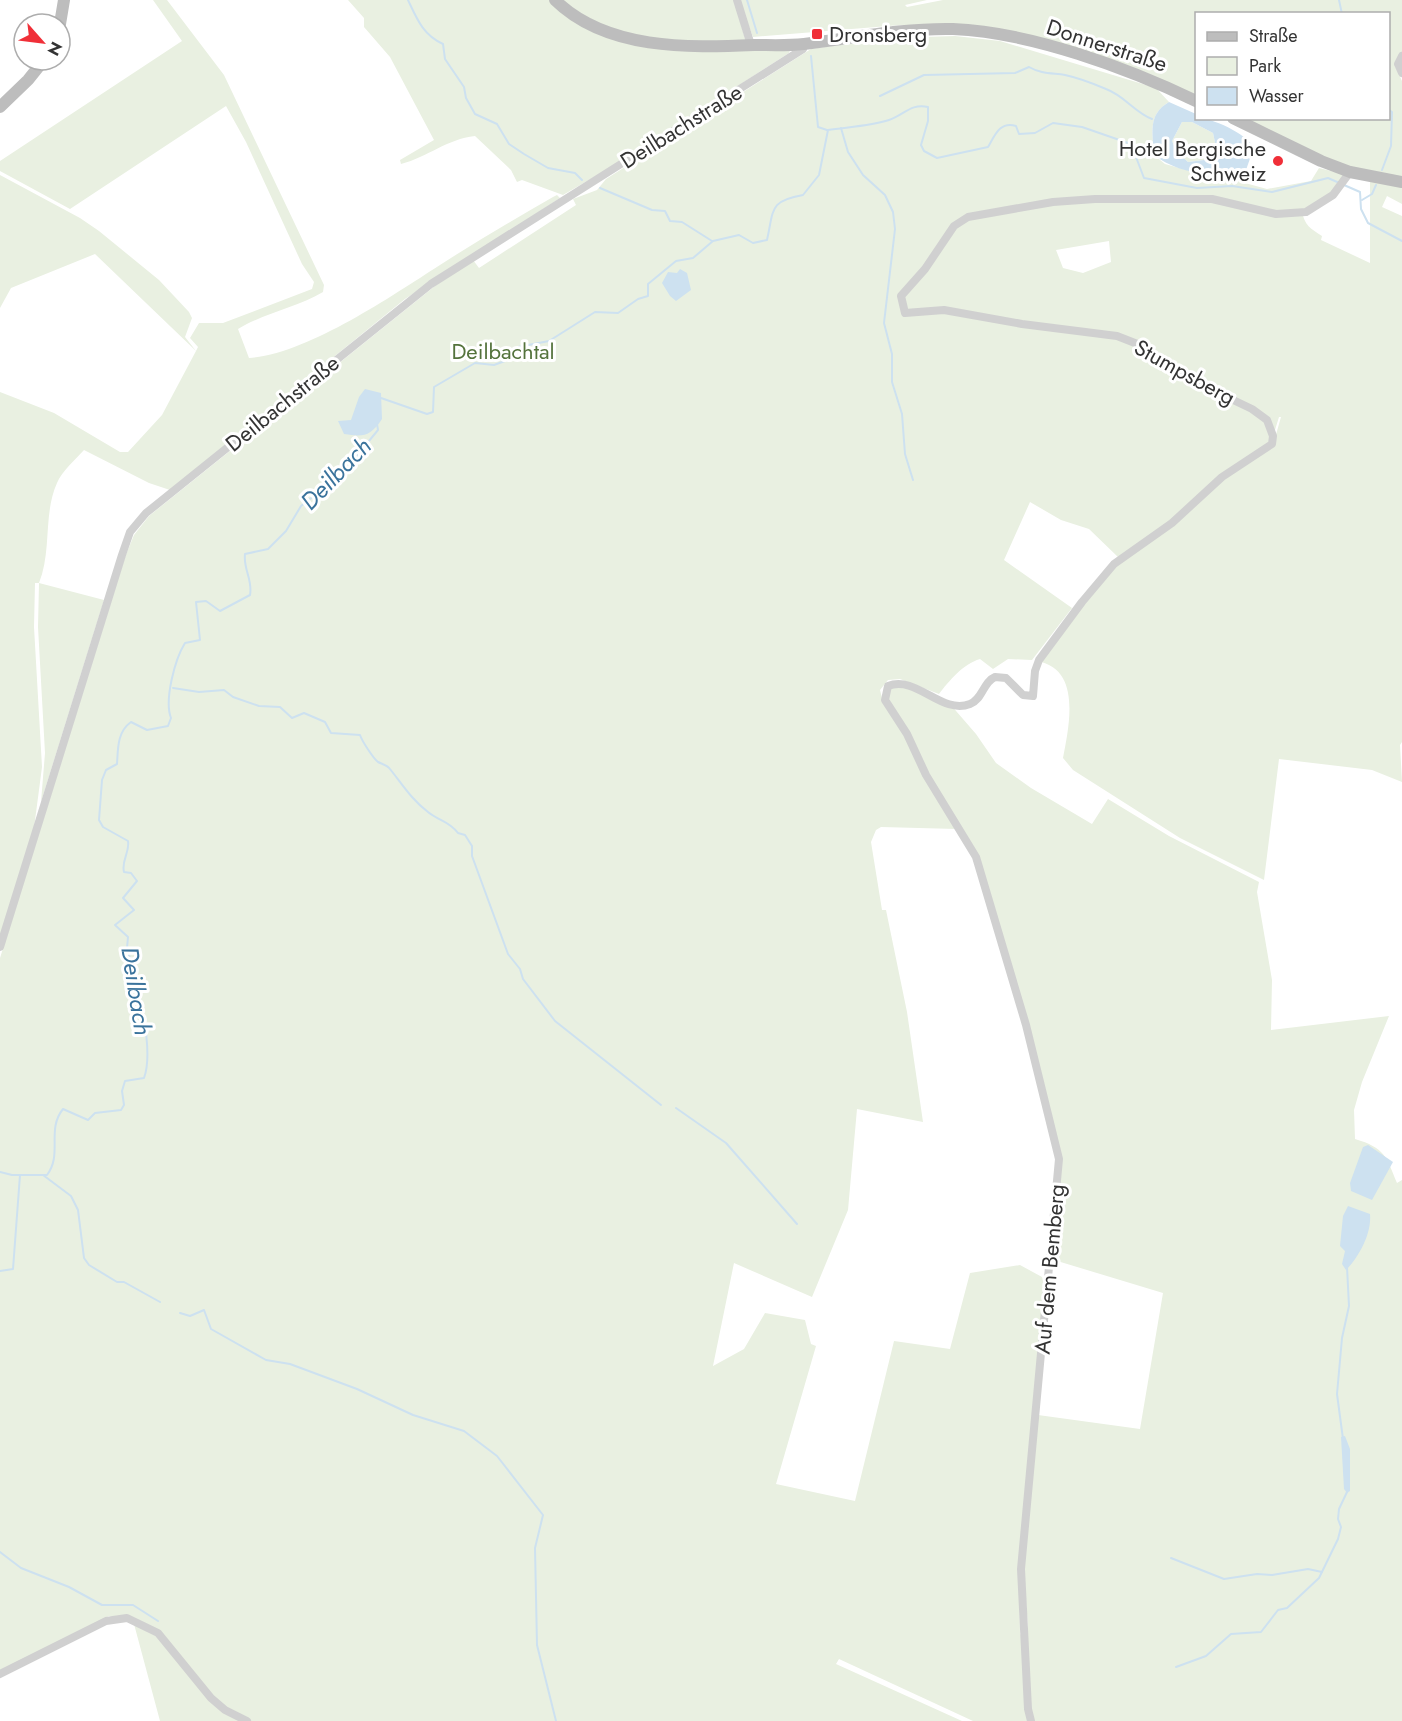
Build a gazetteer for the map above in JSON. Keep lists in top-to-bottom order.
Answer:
{
  "streets": {
    "main road": ["Donnerstraße"],
    "street": ["Deilbachstraße", "Stumpsberg", "Auf dem Bemberg"]
  },
  "crossings": [
    ["Donnerstraße", "Deilbachstraße"],
    ["Stumpsberg", "Auf dem Bemberg"]
  ],
  "water": ["Deilbach"],
  "parks": ["Deilbachtal"],
  "places": {
    "transit": ["Dronsberg"],
    "other": ["Hotel Bergische Schweiz"]
  },
  "legend": ["Straße", "Park", "Wasser"],
  "north": "bottom right"
}
